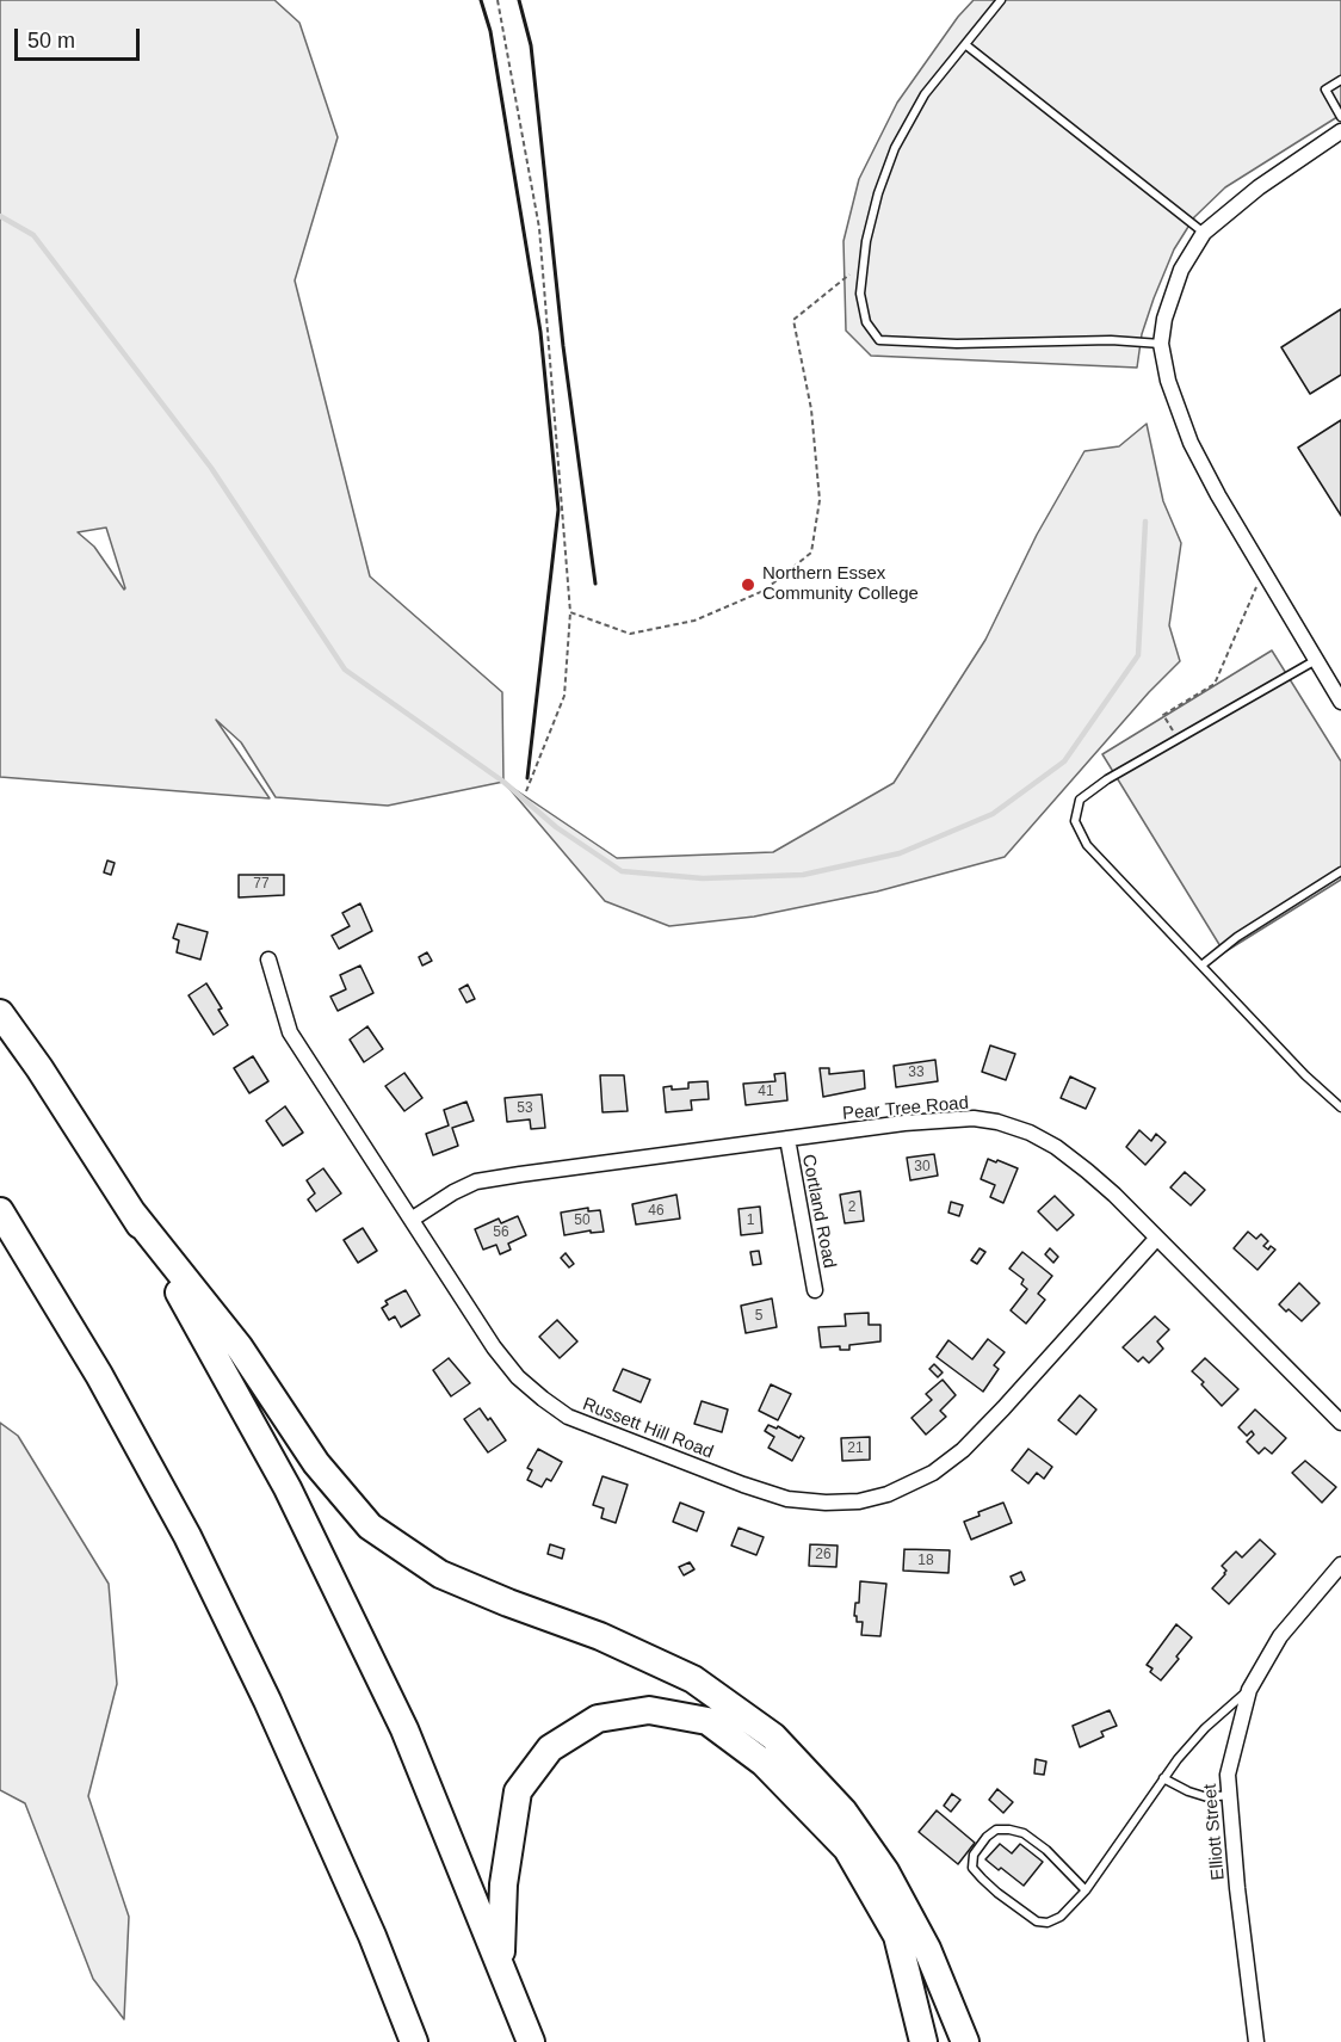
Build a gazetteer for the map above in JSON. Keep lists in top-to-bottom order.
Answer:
{
  "streets": {
    "street": [
      "Pear Tree Road",
      "Cortland Road",
      "Russett Hill Road",
      "Elliott Street"
    ]
  },
  "crossings": [
    ["Pear Tree Road", "Cortland Road"],
    ["Pear Tree Road", "Russett Hill Road"]
  ],
  "places": ["Northern Essex Community College"],
  "house_numbers": [
    "77",
    "33",
    "41",
    "53",
    "30",
    "2",
    "46",
    "50",
    "1",
    "56",
    "5",
    "21",
    "26",
    "18"
  ],
  "scale_bar": "50 m"
}
